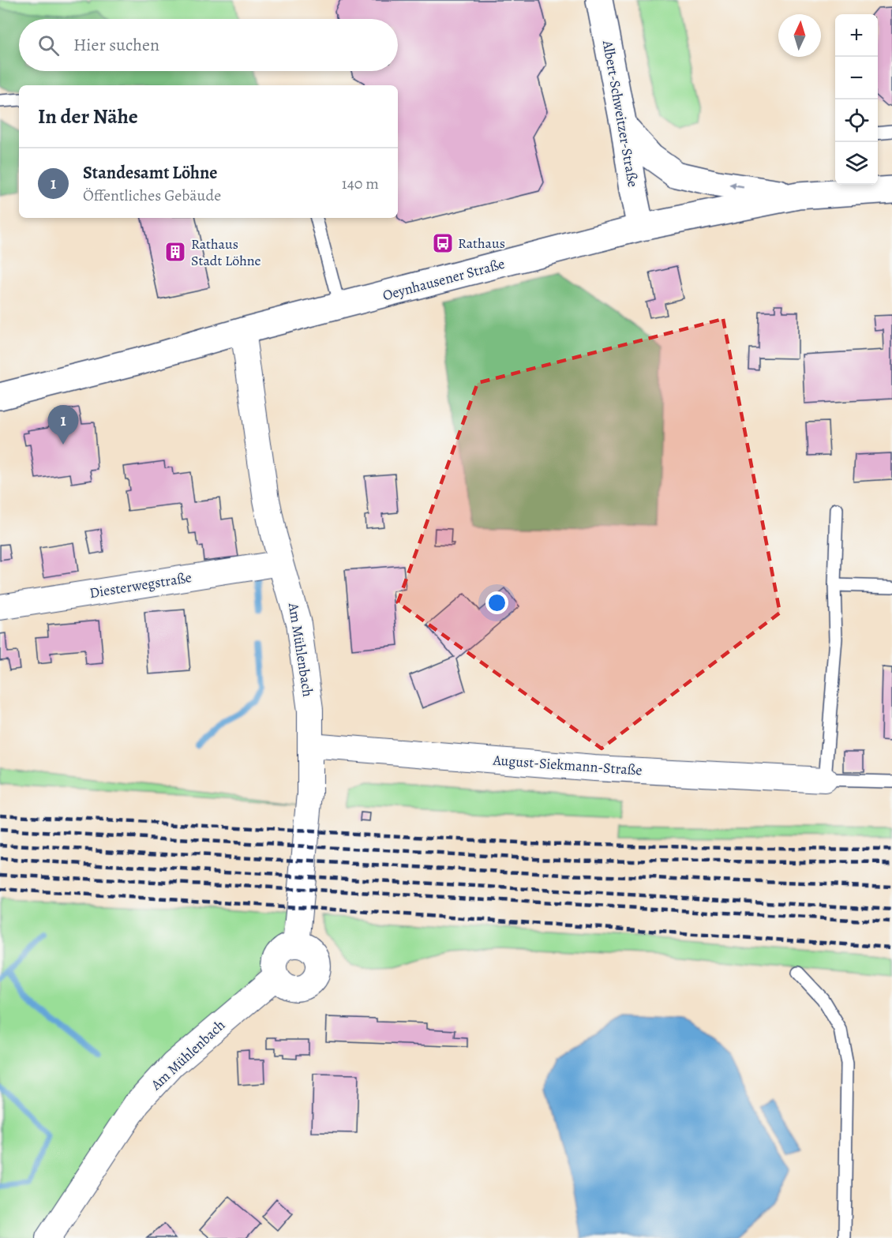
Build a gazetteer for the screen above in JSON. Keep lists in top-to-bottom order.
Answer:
{
  "streets": {
    "main road": ["Albert-Schweitzer-Straße", "Oeynhausener Straße"],
    "street": ["Diesterwegstraße", "Am Mühlenbach", "August-Siekmann-Straße"]
  },
  "crossings": [
    ["Albert-Schweitzer-Straße", "Oeynhausener Straße"],
    ["Oeynhausener Straße", "Am Mühlenbach"],
    ["Diesterwegstraße", "Am Mühlenbach"],
    ["Am Mühlenbach", "August-Siekmann-Straße"]
  ],
  "places": {
    "bus stop": ["Rathaus"],
    "building": ["Rathaus Stadt Löhne"]
  },
  "north": "top",
  "page": {
    "map_buttons": ["+", "−"],
    "search": "Hier suchen",
    "heading": "In der Nähe",
    "list": [
      {
        "mark": "1",
        "name": "Standesamt Löhne",
        "note": "Öffentliches Gebäude",
        "value": "140 m"
      }
    ],
    "pins": "1"
  }
}
